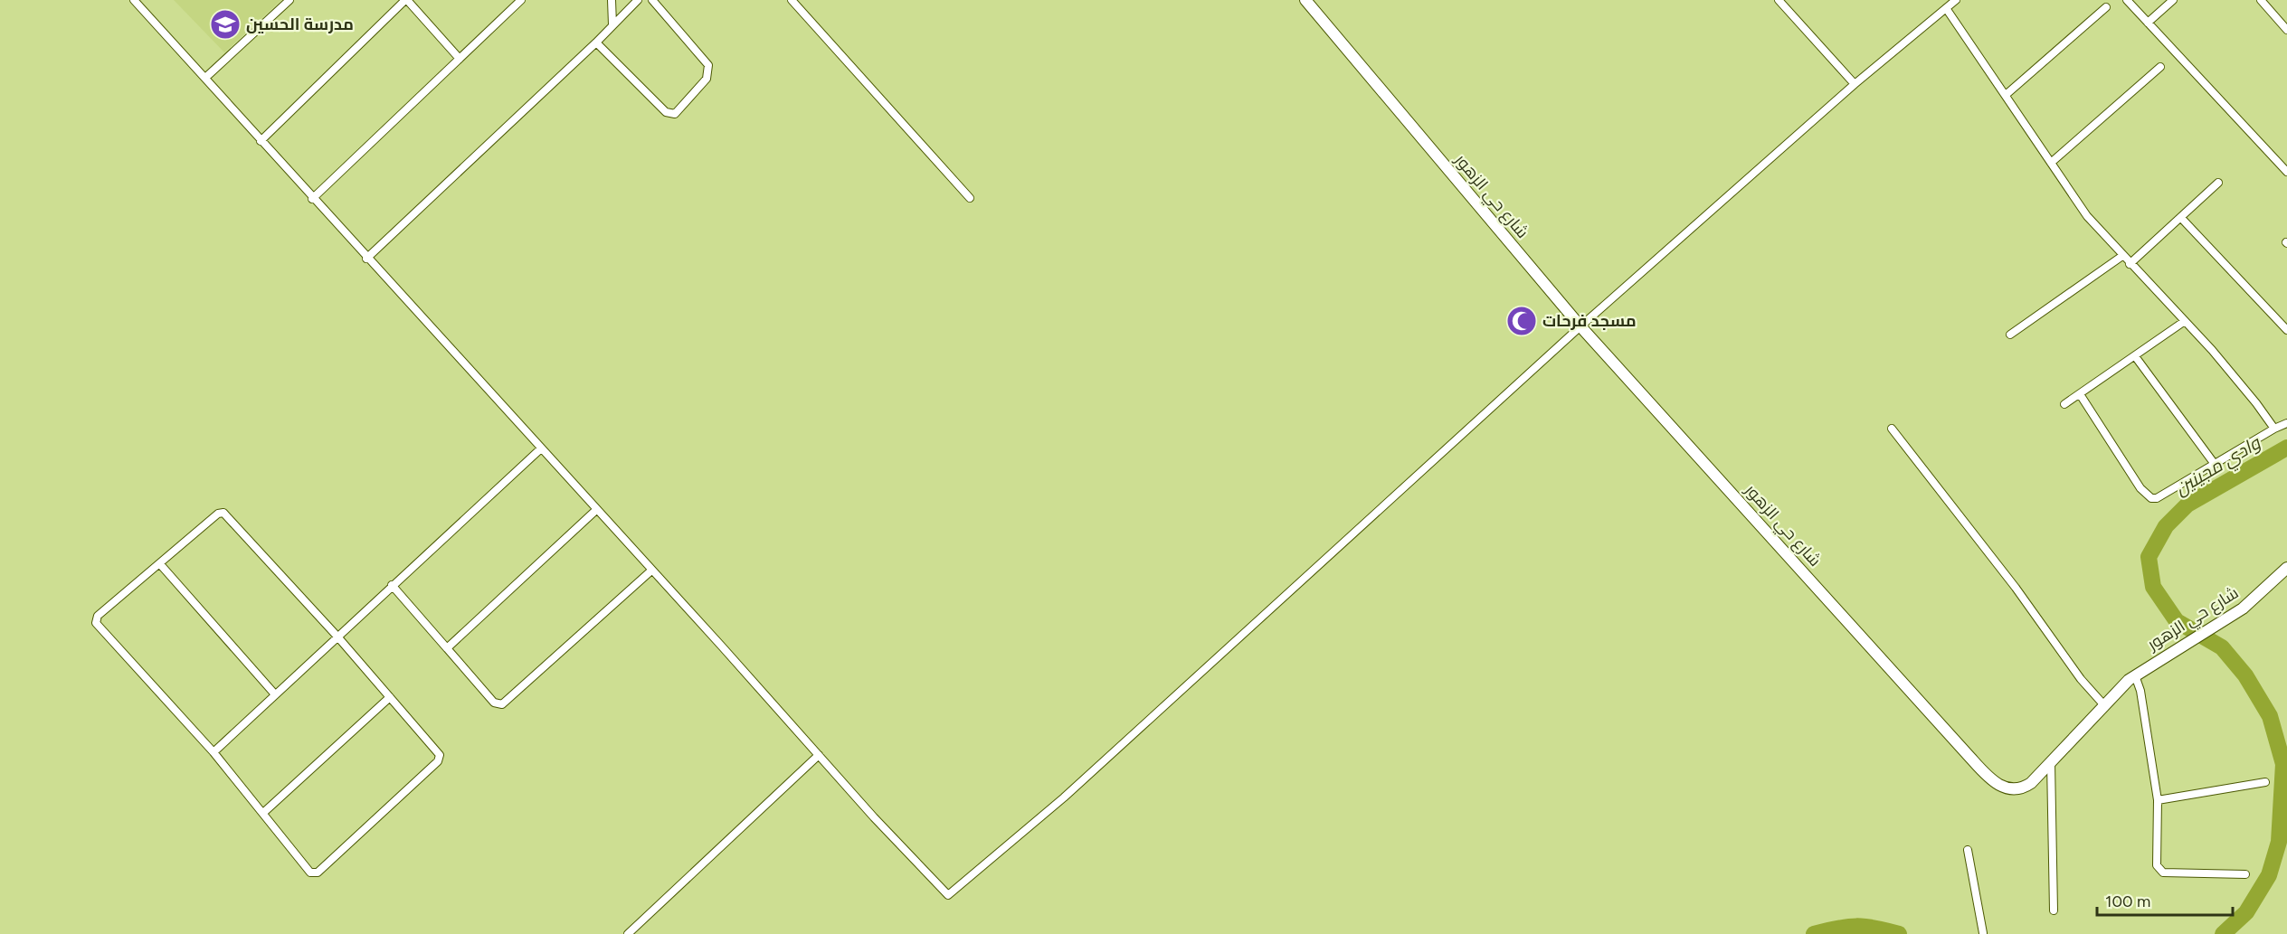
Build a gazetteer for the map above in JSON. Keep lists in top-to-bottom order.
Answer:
{
  "streets": {
    "street": ["شارع حي الزهور"]
  },
  "water": ["وادي مجينين"],
  "places": {
    "school or university": ["مدرسة الحسين"],
    "mosque": ["مسجد فرحات"]
  },
  "scale_bar": "100 m"
}
